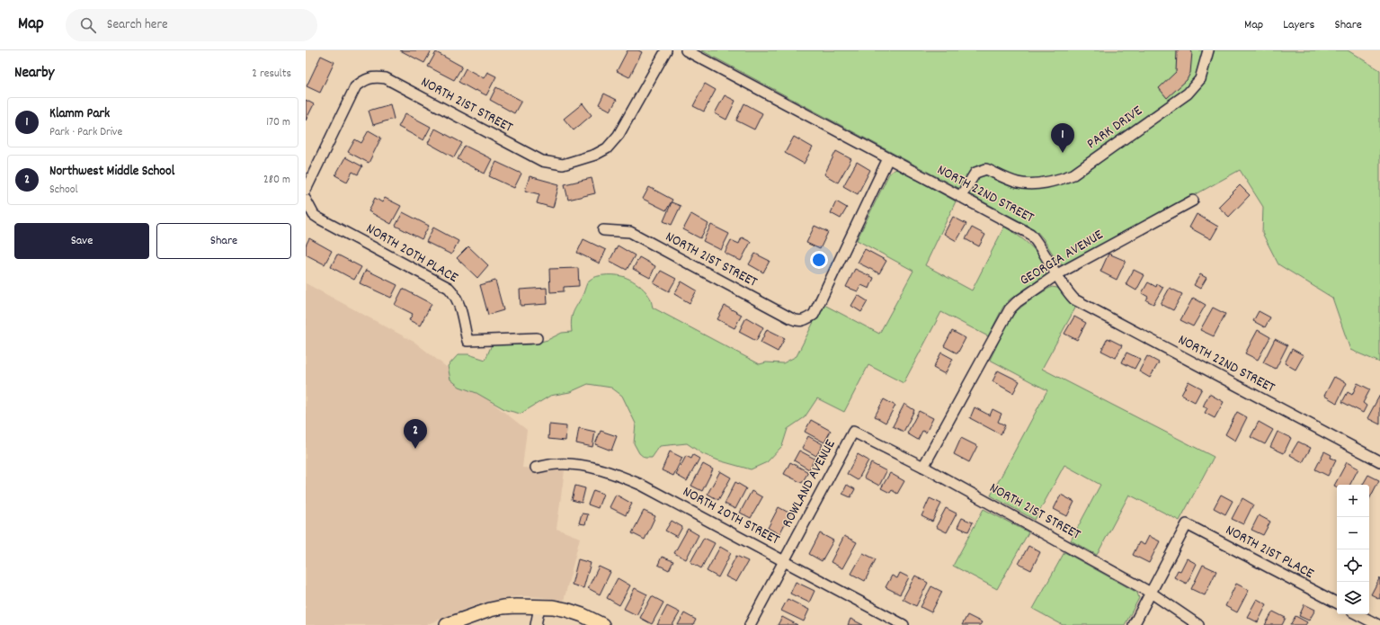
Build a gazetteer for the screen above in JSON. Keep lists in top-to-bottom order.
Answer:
{
  "streets": {
    "street": [
      "NORTH 21ST STREET",
      "PARK DRIVE",
      "NORTH 22ND STREET",
      "NORTH 20TH PLACE",
      "GEORGIA AVENUE",
      "ROWLAND AVENUE",
      "NORTH 20TH STREET",
      "NORTH 21ST PLACE"
    ]
  },
  "crossings": [
    ["NORTH 21ST STREET", "NORTH 22ND STREET"],
    ["NORTH 21ST STREET", "GEORGIA AVENUE"],
    ["NORTH 21ST STREET", "ROWLAND AVENUE"],
    ["NORTH 21ST STREET", "NORTH 21ST PLACE"],
    ["PARK DRIVE", "NORTH 22ND STREET"],
    ["NORTH 22ND STREET", "GEORGIA AVENUE"],
    ["ROWLAND AVENUE", "NORTH 20TH STREET"]
  ],
  "page": {
    "header": "Map",
    "search": "Search here",
    "nav": ["Map", "Layers", "Share"],
    "heading": ["Nearby", "2 results"],
    "list": [
      {
        "mark": "1",
        "name": "Klamm Park",
        "note": "Park · Park Drive",
        "value": "170 m"
      },
      {
        "mark": "2",
        "name": "Northwest Middle School",
        "note": "School",
        "value": "280 m"
      }
    ],
    "pins": ["1", "2"],
    "buttons": ["Save", "Share"],
    "map_buttons": ["+", "−"]
  }
}
